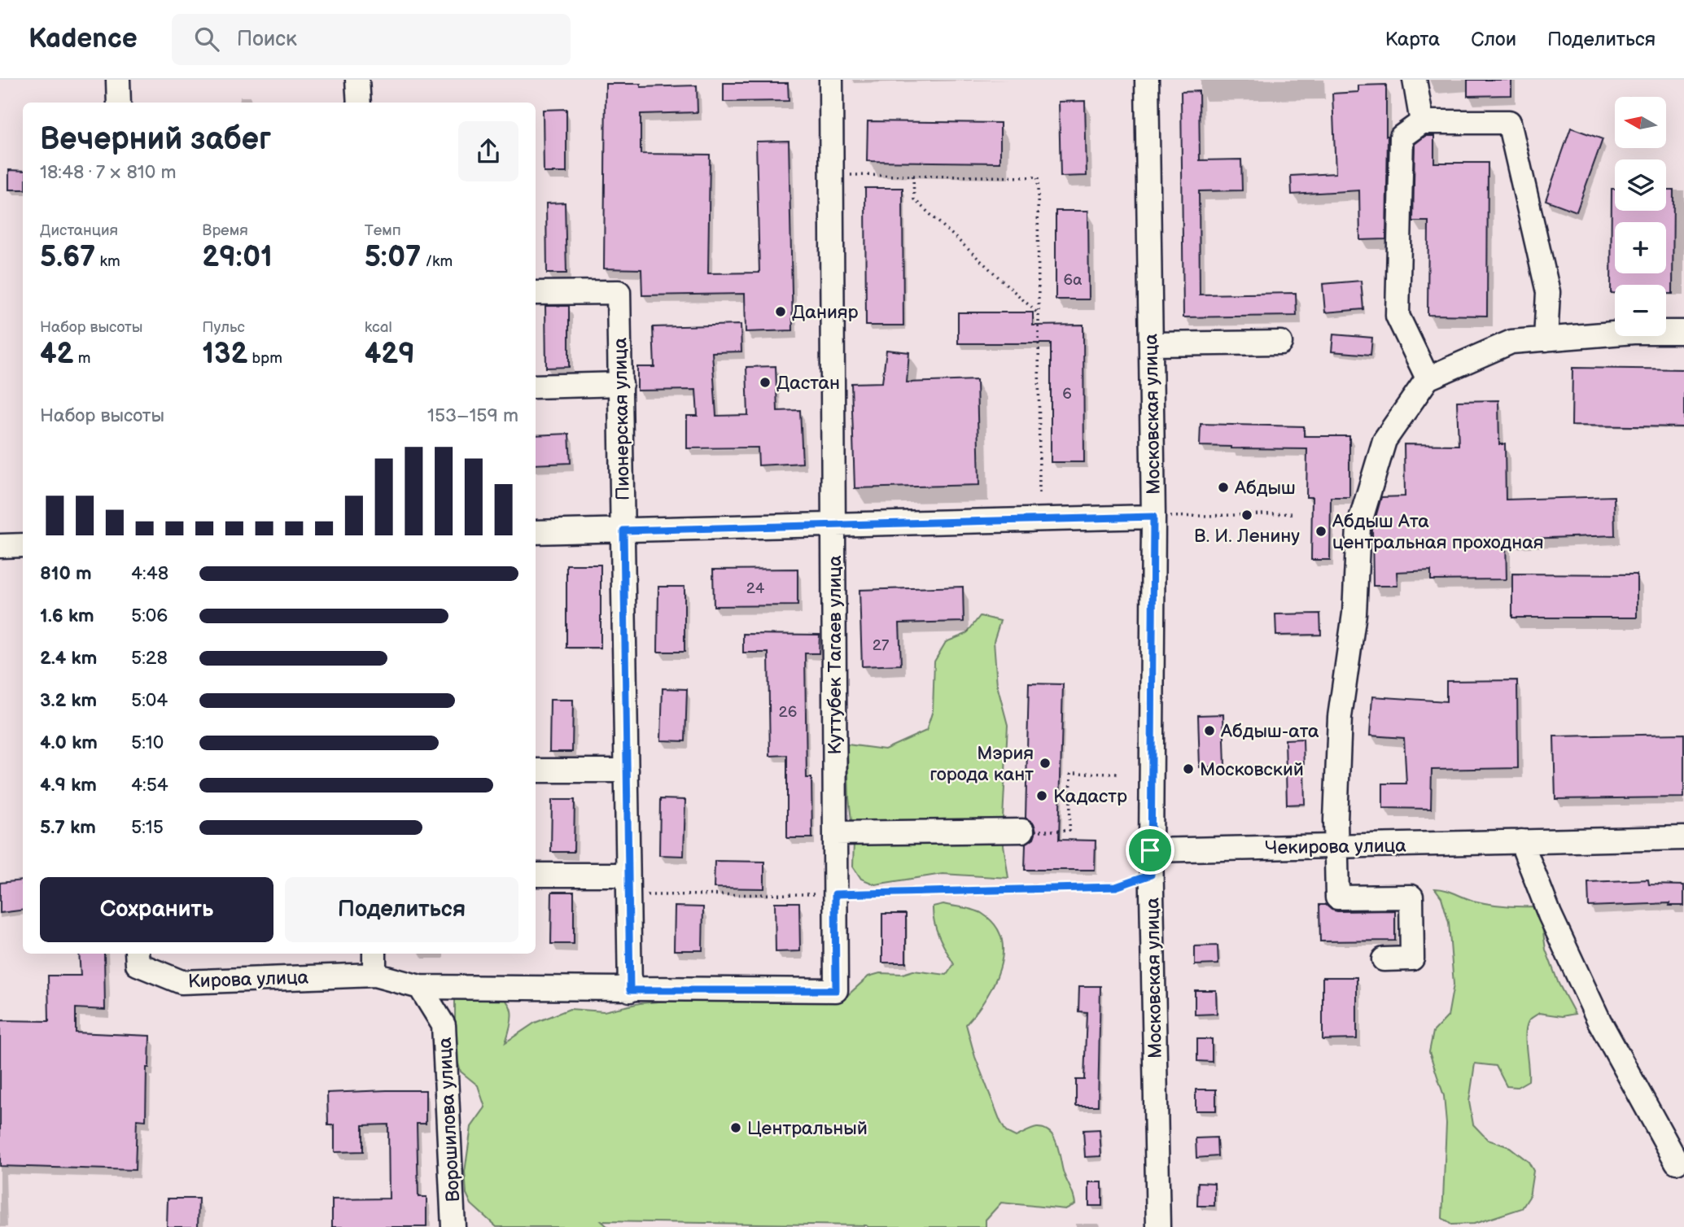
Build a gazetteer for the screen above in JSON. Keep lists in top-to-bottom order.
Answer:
{
  "streets": {
    "street": [
      "Московская улица",
      "Пионерская улица",
      "Куттубек Тагаев улица",
      "Чекирова улица",
      "Кирова улица",
      "Ворошилова улица"
    ]
  },
  "crossings": [
    ["Московская улица", "Чекирова улица"],
    ["Пионерская улица", "Куттубек Тагаев улица"]
  ],
  "places": [
    "Данияр",
    "Дастан",
    "Абдыш",
    "В. И. Ленину",
    "Абдыш Ата центральная проходная",
    "Абдыш-ата",
    "Мэрия города кант",
    "Московский",
    "Кадастр",
    "Центральный"
  ],
  "house_numbers": [
    "6а",
    "6",
    "24",
    "27",
    "26"
  ],
  "north": "left",
  "page": {
    "header": "Kadence",
    "search": "Поиск",
    "nav": ["Карта", "Слои", "Поделиться"],
    "map_buttons": ["+", "−"],
    "heading": ["Вечерний забег", "18:48 · 7 × 810 m"],
    "stats": [
      ["Дистанция", "5.67 km"],
      ["Время", "29:01"],
      ["Темп", "5:07 /km"],
      ["Набор высоты", "42 m"],
      ["Пульс", "132 bpm"],
      ["kcal", "429"]
    ],
    "chart": ["Набор высоты", "153–159 m"],
    "list": [
      {
        "name": "810 m",
        "note": "4:48"
      },
      {
        "name": "1.6 km",
        "note": "5:06"
      },
      {
        "name": "2.4 km",
        "note": "5:28"
      },
      {
        "name": "3.2 km",
        "note": "5:04"
      },
      {
        "name": "4.0 km",
        "note": "5:10"
      },
      {
        "name": "4.9 km",
        "note": "4:54"
      },
      {
        "name": "5.7 km",
        "note": "5:15"
      }
    ],
    "buttons": ["Сохранить", "Поделиться"]
  }
}
